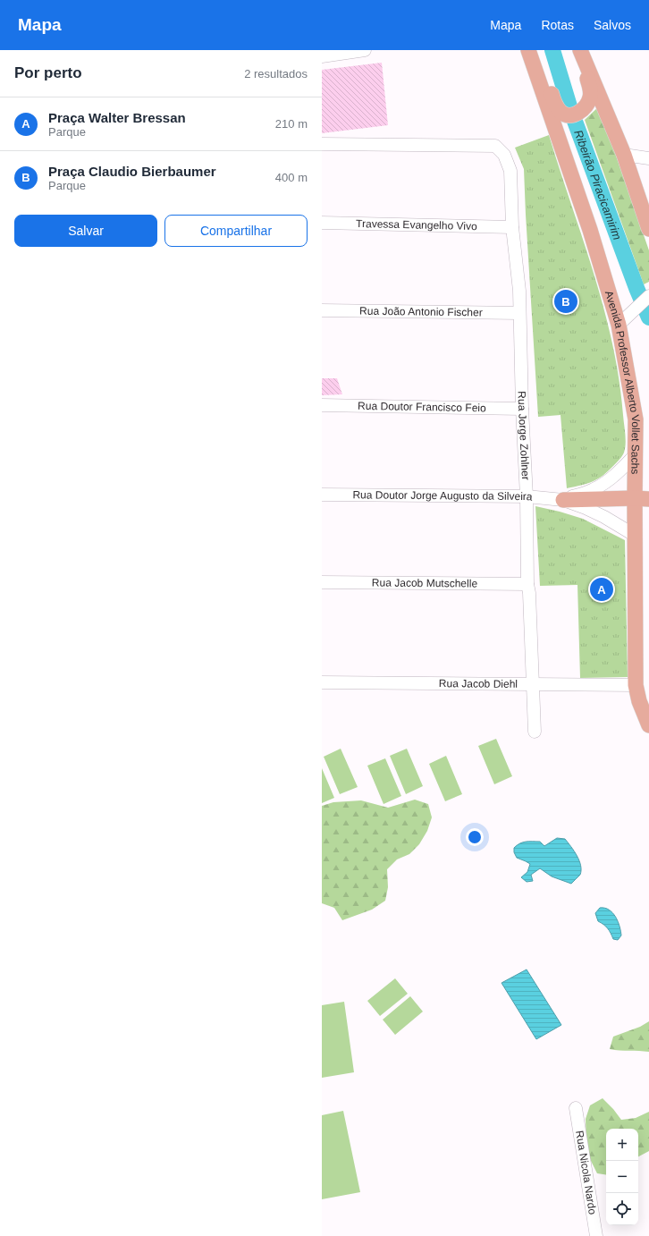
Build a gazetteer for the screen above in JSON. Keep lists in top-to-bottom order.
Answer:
{
  "streets": {
    "main road": ["Avenida Professor Alberto Vollet Sachs"],
    "street": [
      "Travessa Evangelho Vivo",
      "Rua João Antonio Fischer",
      "Rua Doutor Francisco Feio",
      "Rua Jorge Zohlner",
      "Rua Doutor Jorge Augusto da Silveira",
      "Rua Jacob Mutschelle",
      "Rua Jacob Diehl",
      "Rua Nicola Nardo"
    ]
  },
  "crossings": [
    ["Travessa Evangelho Vivo", "Rua Jorge Zohlner"],
    ["Rua João Antonio Fischer", "Rua Jorge Zohlner"],
    ["Avenida Professor Alberto Vollet Sachs", "Rua Doutor Jorge Augusto da Silveira"],
    ["Avenida Professor Alberto Vollet Sachs", "Rua Jacob Diehl"],
    ["Rua Doutor Francisco Feio", "Rua Jorge Zohlner"],
    ["Rua Jorge Zohlner", "Rua Doutor Jorge Augusto da Silveira"],
    ["Rua Jorge Zohlner", "Rua Jacob Mutschelle"],
    ["Rua Jorge Zohlner", "Rua Jacob Diehl"]
  ],
  "water": ["Ribeirão Piracicamirim"],
  "page": {
    "header": "Mapa",
    "nav": ["Mapa", "Rotas", "Salvos"],
    "heading": ["Por perto", "2 resultados"],
    "list": [
      {
        "mark": "A",
        "name": "Praça Walter Bressan",
        "note": "Parque",
        "value": "210 m"
      },
      {
        "mark": "B",
        "name": "Praça Claudio Bierbaumer",
        "note": "Parque",
        "value": "400 m"
      }
    ],
    "buttons": ["Salvar", "Compartilhar"],
    "pins": ["B", "A"],
    "map_buttons": ["+", "−"]
  }
}
